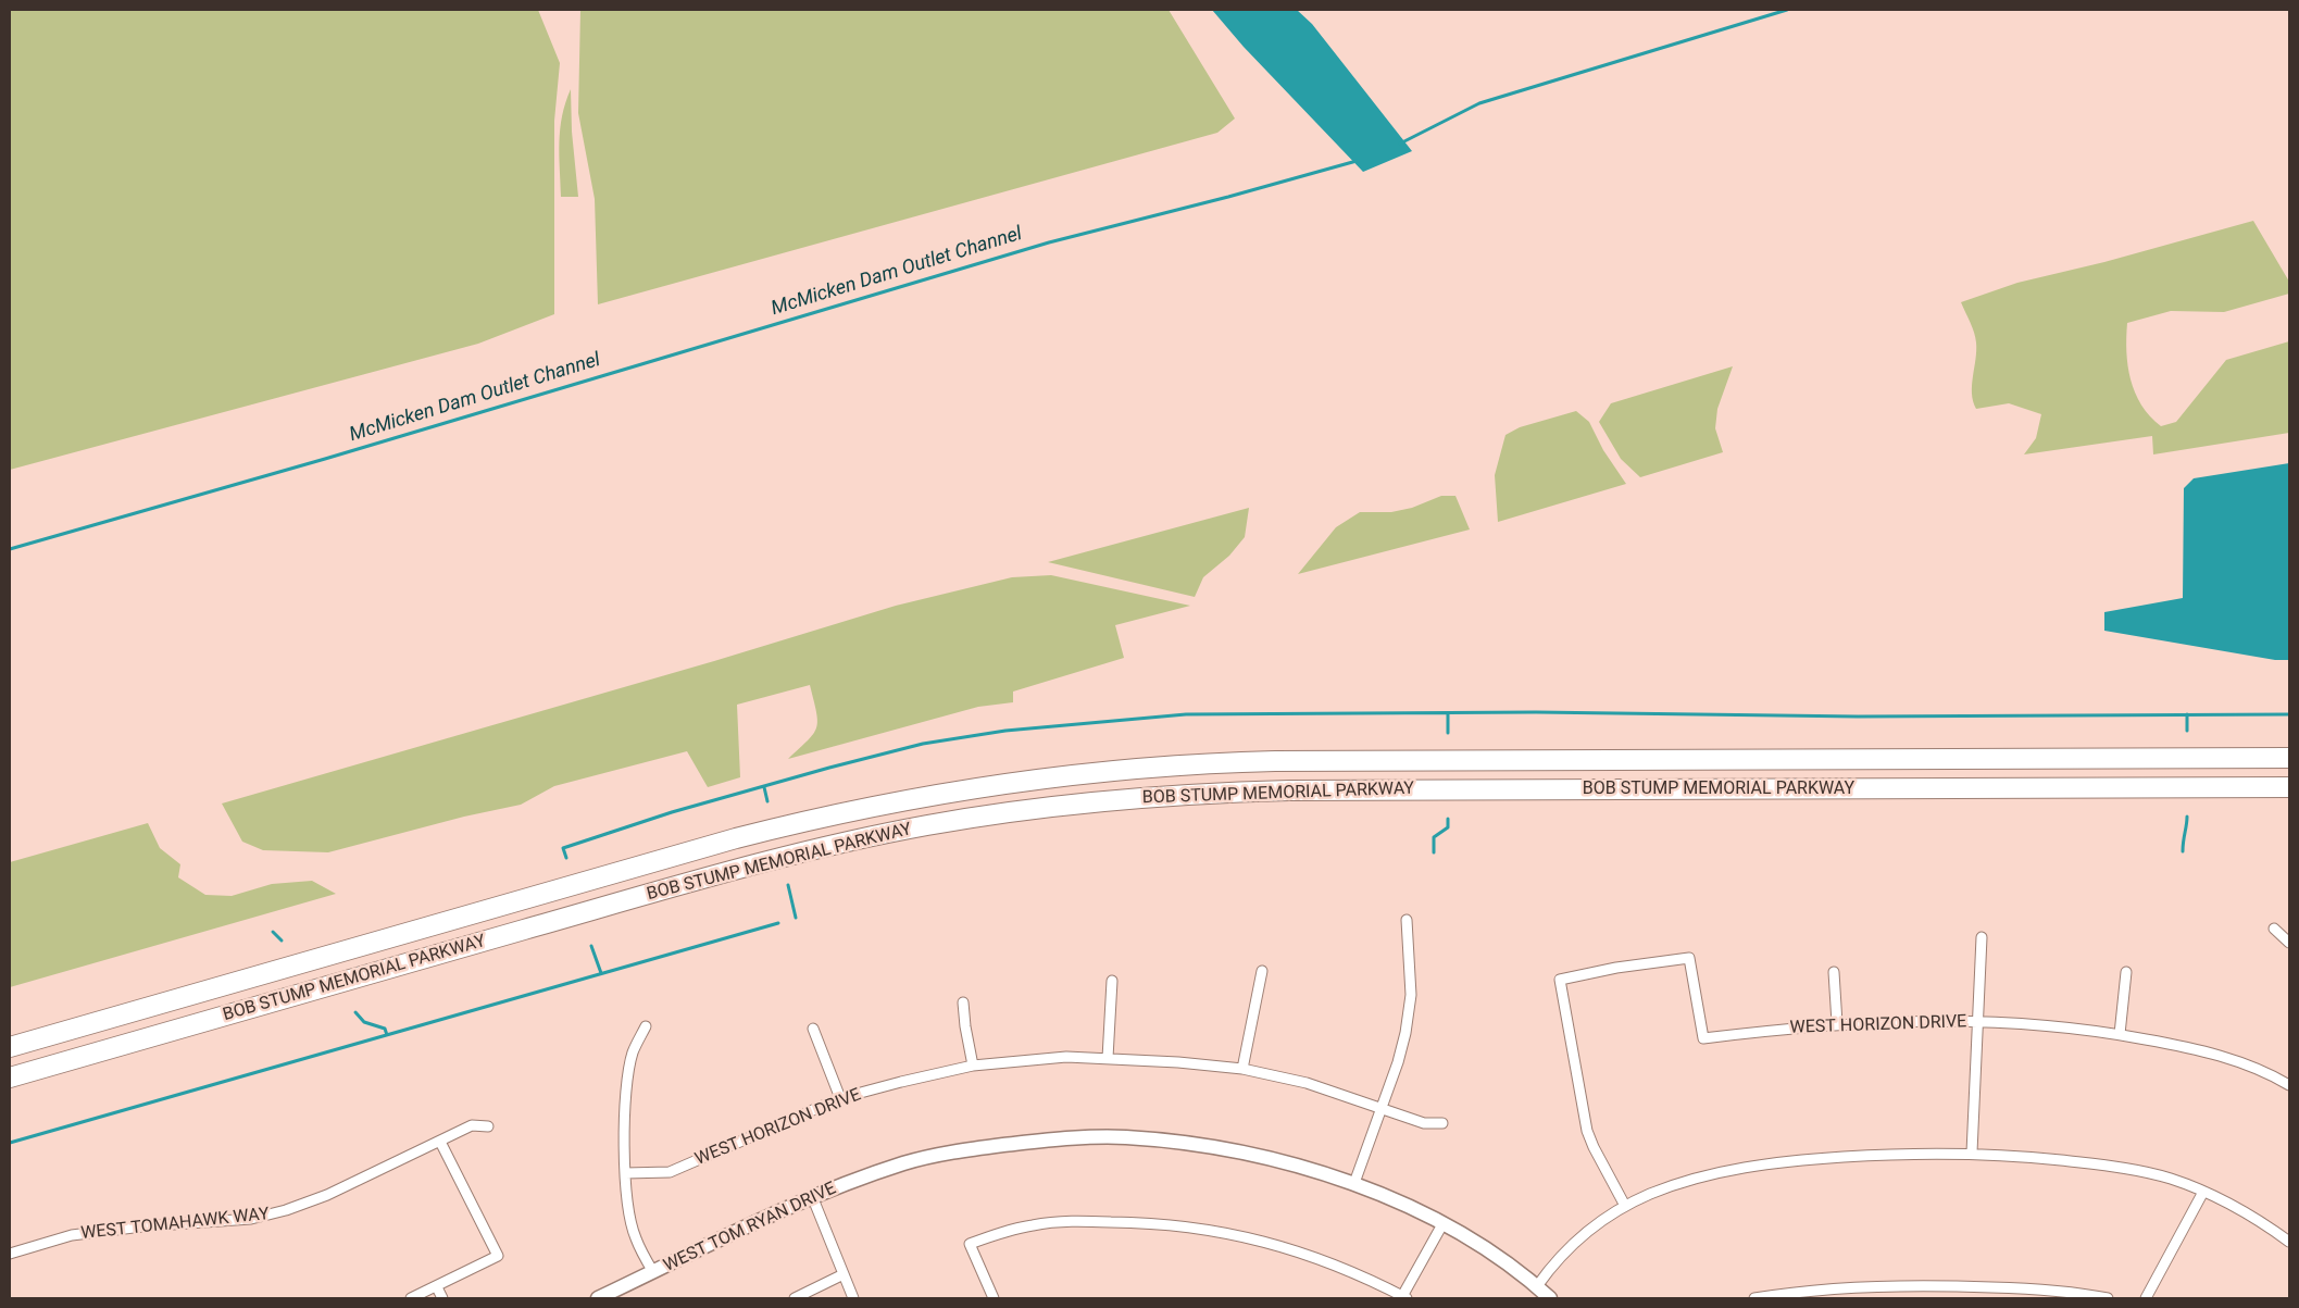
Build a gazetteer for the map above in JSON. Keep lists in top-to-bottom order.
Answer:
{
  "streets": {
    "highway": ["BOB STUMP MEMORIAL PARKWAY"],
    "street": ["WEST HORIZON DRIVE", "WEST TOMAHAWK WAY", "WEST TOM RYAN DRIVE"]
  },
  "water": ["McMicken Dam Outlet Channel"]
}
